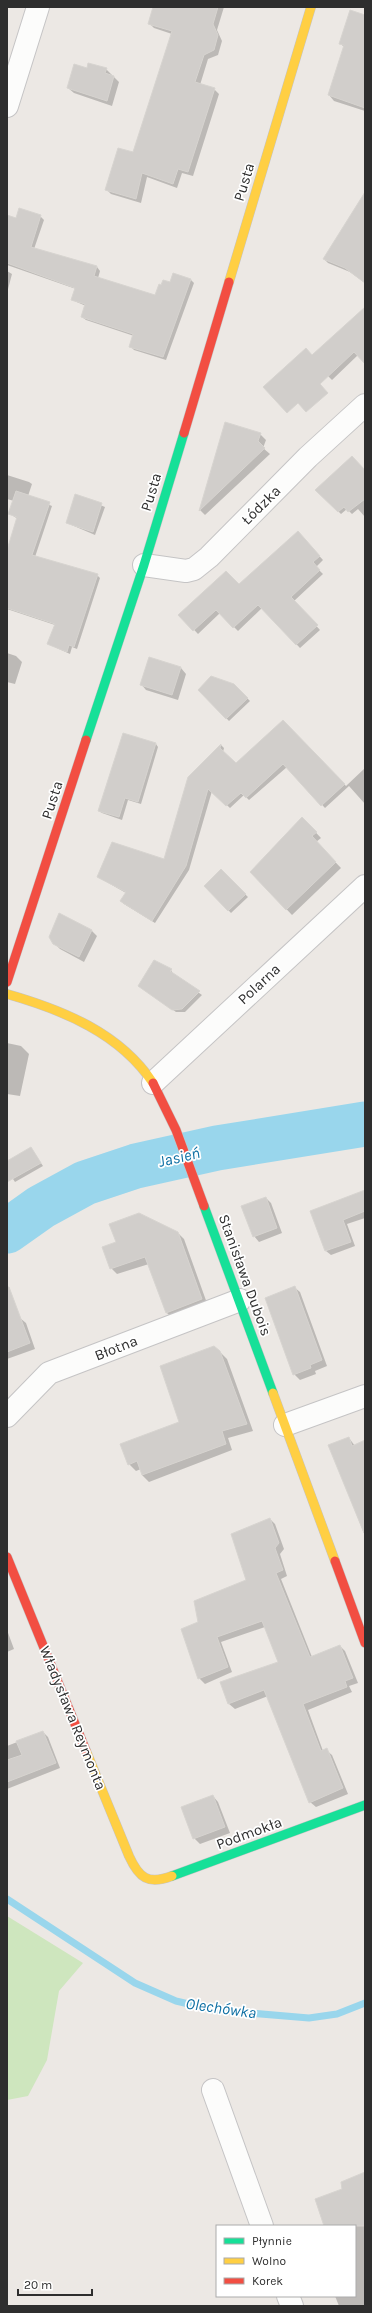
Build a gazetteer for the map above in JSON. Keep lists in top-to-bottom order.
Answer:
{
  "streets": {
    "street": [
      "Pusta",
      "Łódzka",
      "Polarna",
      "Stanisława Dubois",
      "Błotna",
      "Władysława Reymonta",
      "Podmokła"
    ]
  },
  "crossings": [
    ["Pusta", "Łódzka"],
    ["Polarna", "Stanisława Dubois"],
    ["Stanisława Dubois", "Błotna"],
    ["Władysława Reymonta", "Podmokła"]
  ],
  "water": ["Jasień", "Olechówka"],
  "legend": ["Płynnie", "Wolno", "Korek"],
  "scale_bar": "20 m"
}
